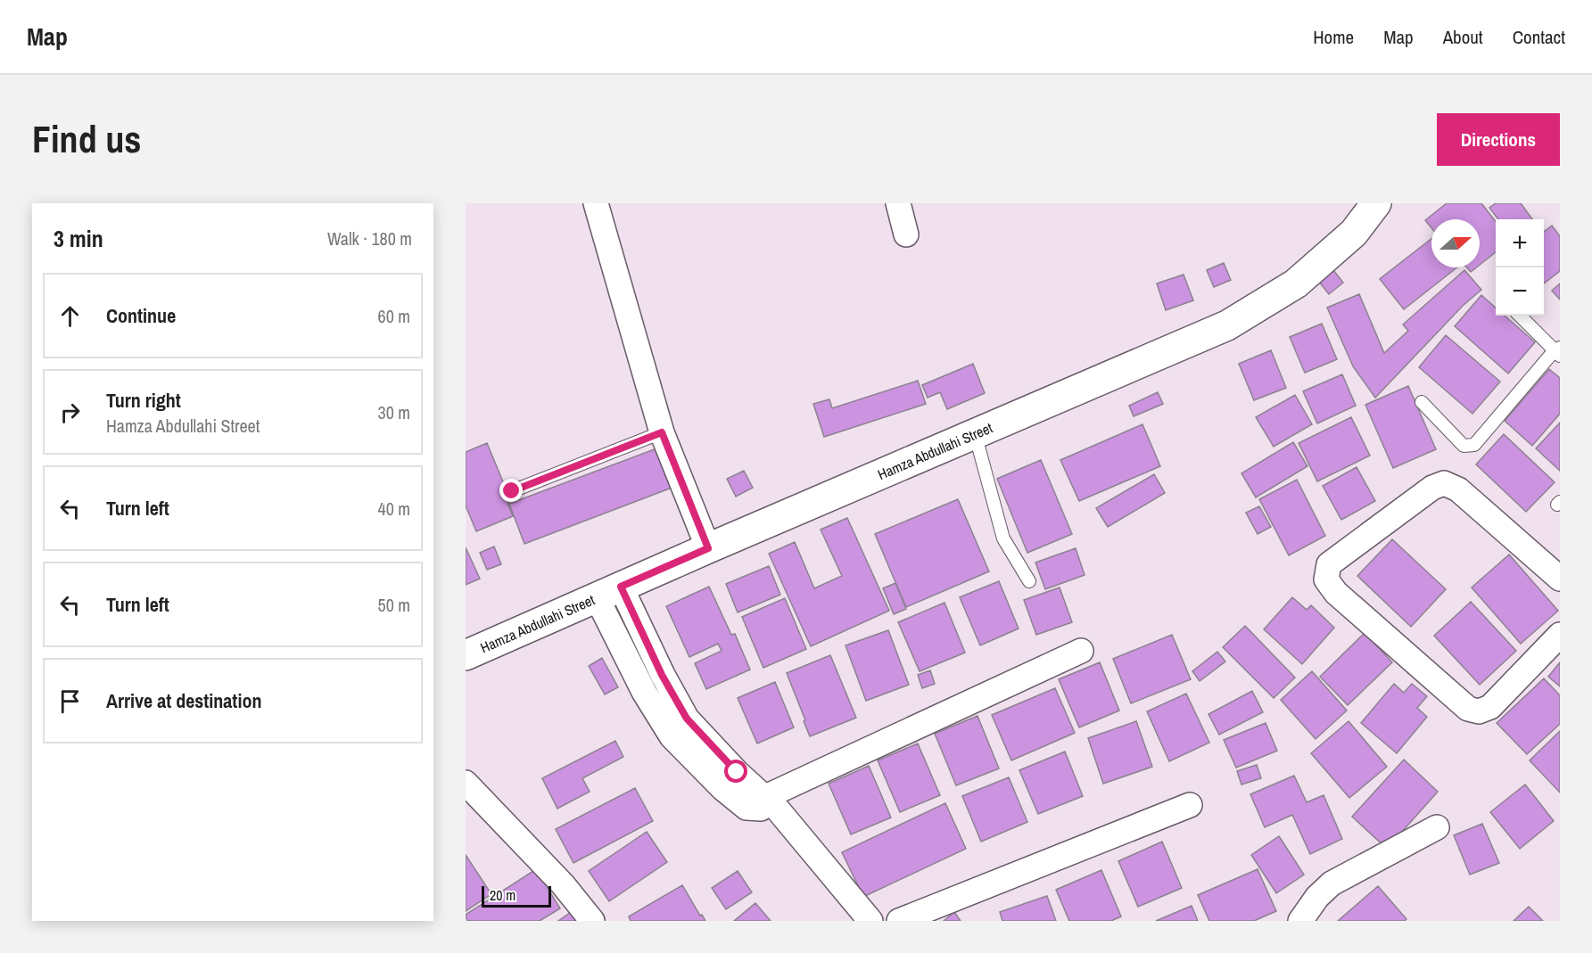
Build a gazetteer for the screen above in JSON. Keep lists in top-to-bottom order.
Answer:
{
  "streets": {
    "street": ["Hamza Abdullahi Street"]
  },
  "scale_bar": "20 m",
  "north": "right",
  "page": {
    "header": "Map",
    "nav": [
      "Home",
      "Map",
      "About",
      "Contact"
    ],
    "buttons": "Directions",
    "title": "Find us",
    "heading": ["3 min", "Walk · 180 m"],
    "map_buttons": ["+", "−"],
    "list": [
      ["Continue", "60 m"],
      ["Turn right", "Hamza Abdullahi Street", "30 m"],
      ["Turn left", "40 m"],
      ["Turn left", "50 m"],
      "Arrive at destination"
    ],
    "scale": "20 m"
  }
}
